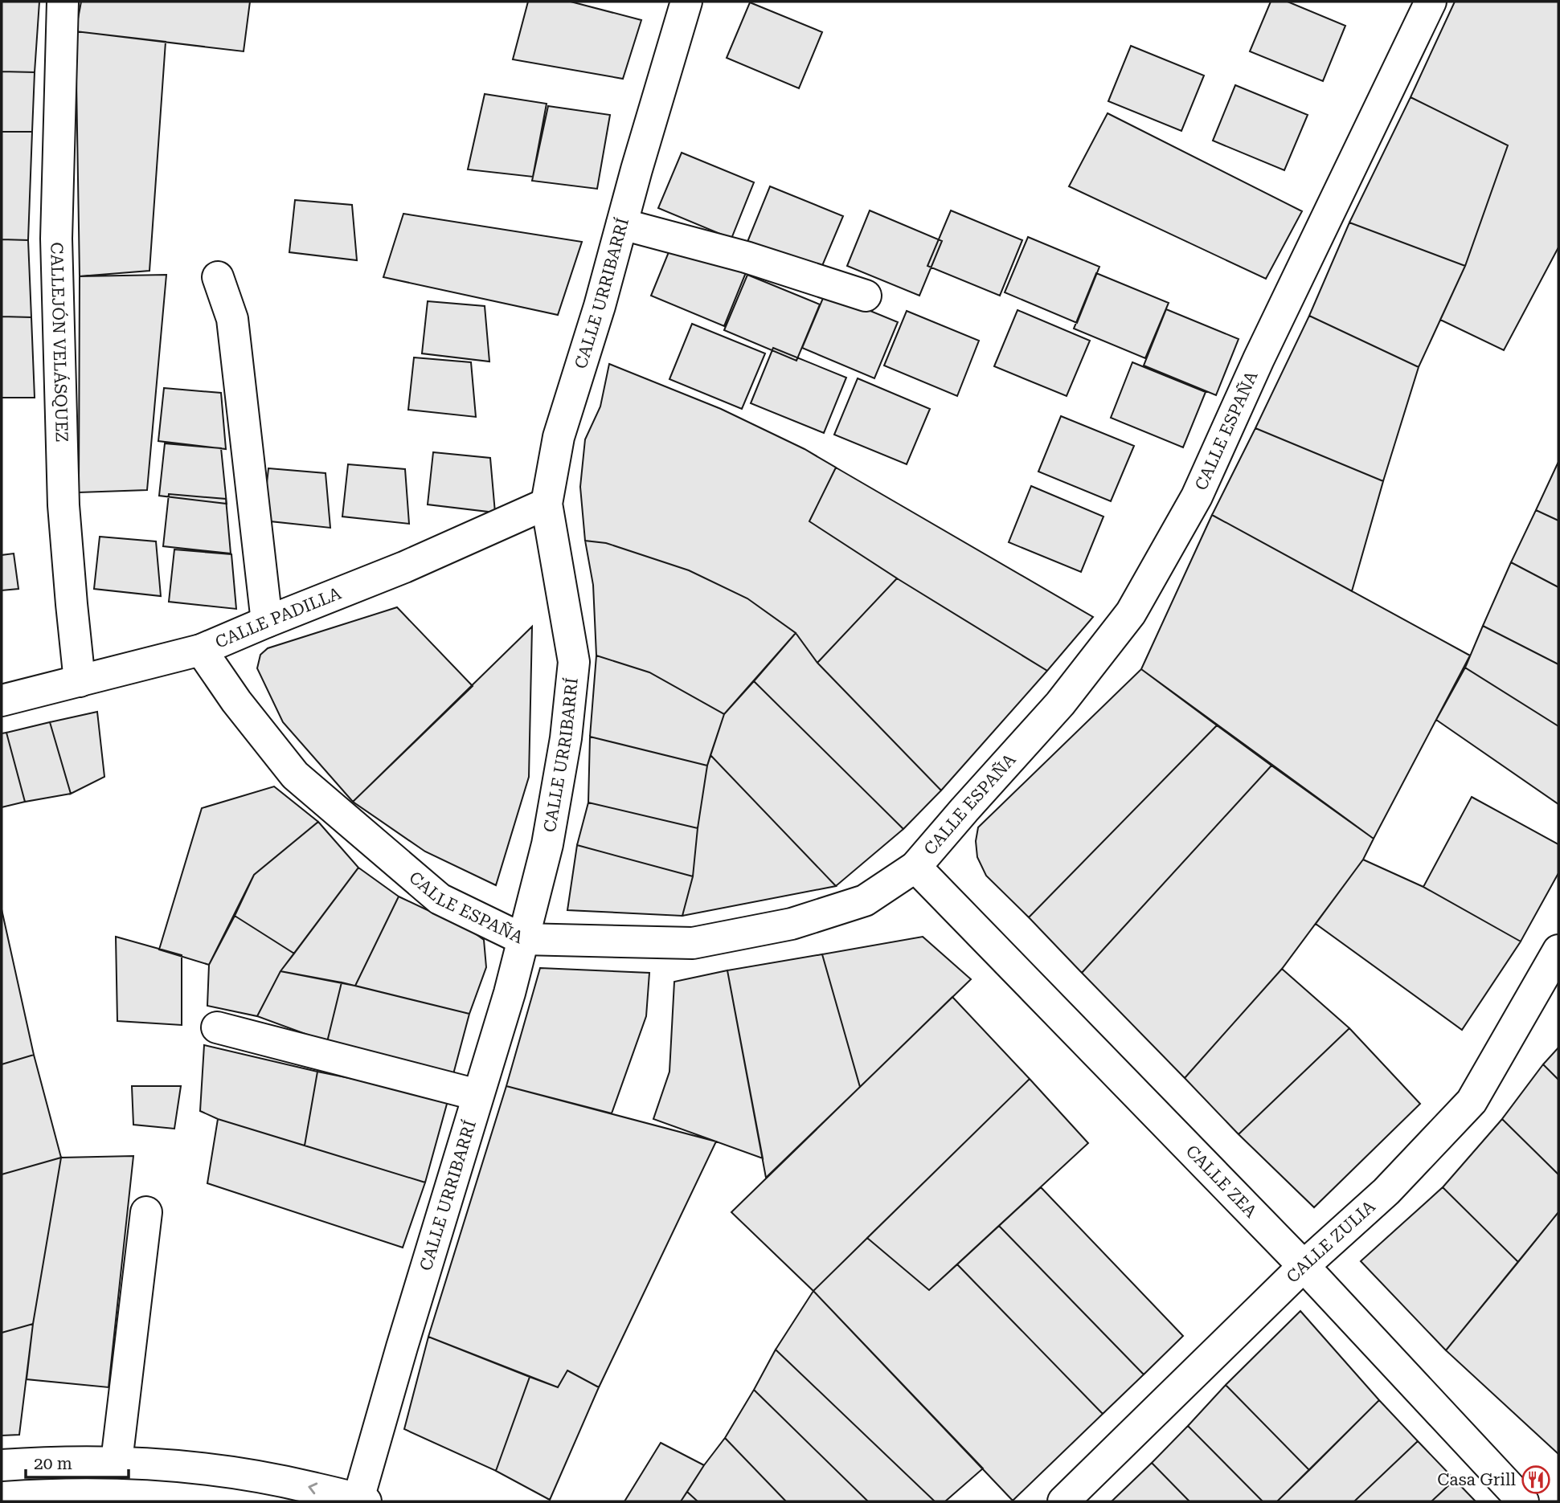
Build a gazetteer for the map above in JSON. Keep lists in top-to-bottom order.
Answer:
{
  "streets": {
    "street": [
      "CALLE URRIBARRÍ",
      "CALLEJÓN VELÁSQUEZ",
      "CALLE ESPAÑA",
      "CALLE PADILLA",
      "CALLE ZEA",
      "CALLE ZULIA"
    ]
  },
  "crossings": [
    ["CALLE URRIBARRÍ", "CALLE ESPAÑA"],
    ["CALLE URRIBARRÍ", "CALLE PADILLA"],
    ["CALLEJÓN VELÁSQUEZ", "CALLE PADILLA"],
    ["CALLE ESPAÑA", "CALLE PADILLA"],
    ["CALLE ESPAÑA", "CALLE ZEA"],
    ["CALLE ZEA", "CALLE ZULIA"]
  ],
  "places": {
    "restaurant": ["Casa Grill"]
  },
  "scale_bar": "20 m"
}
